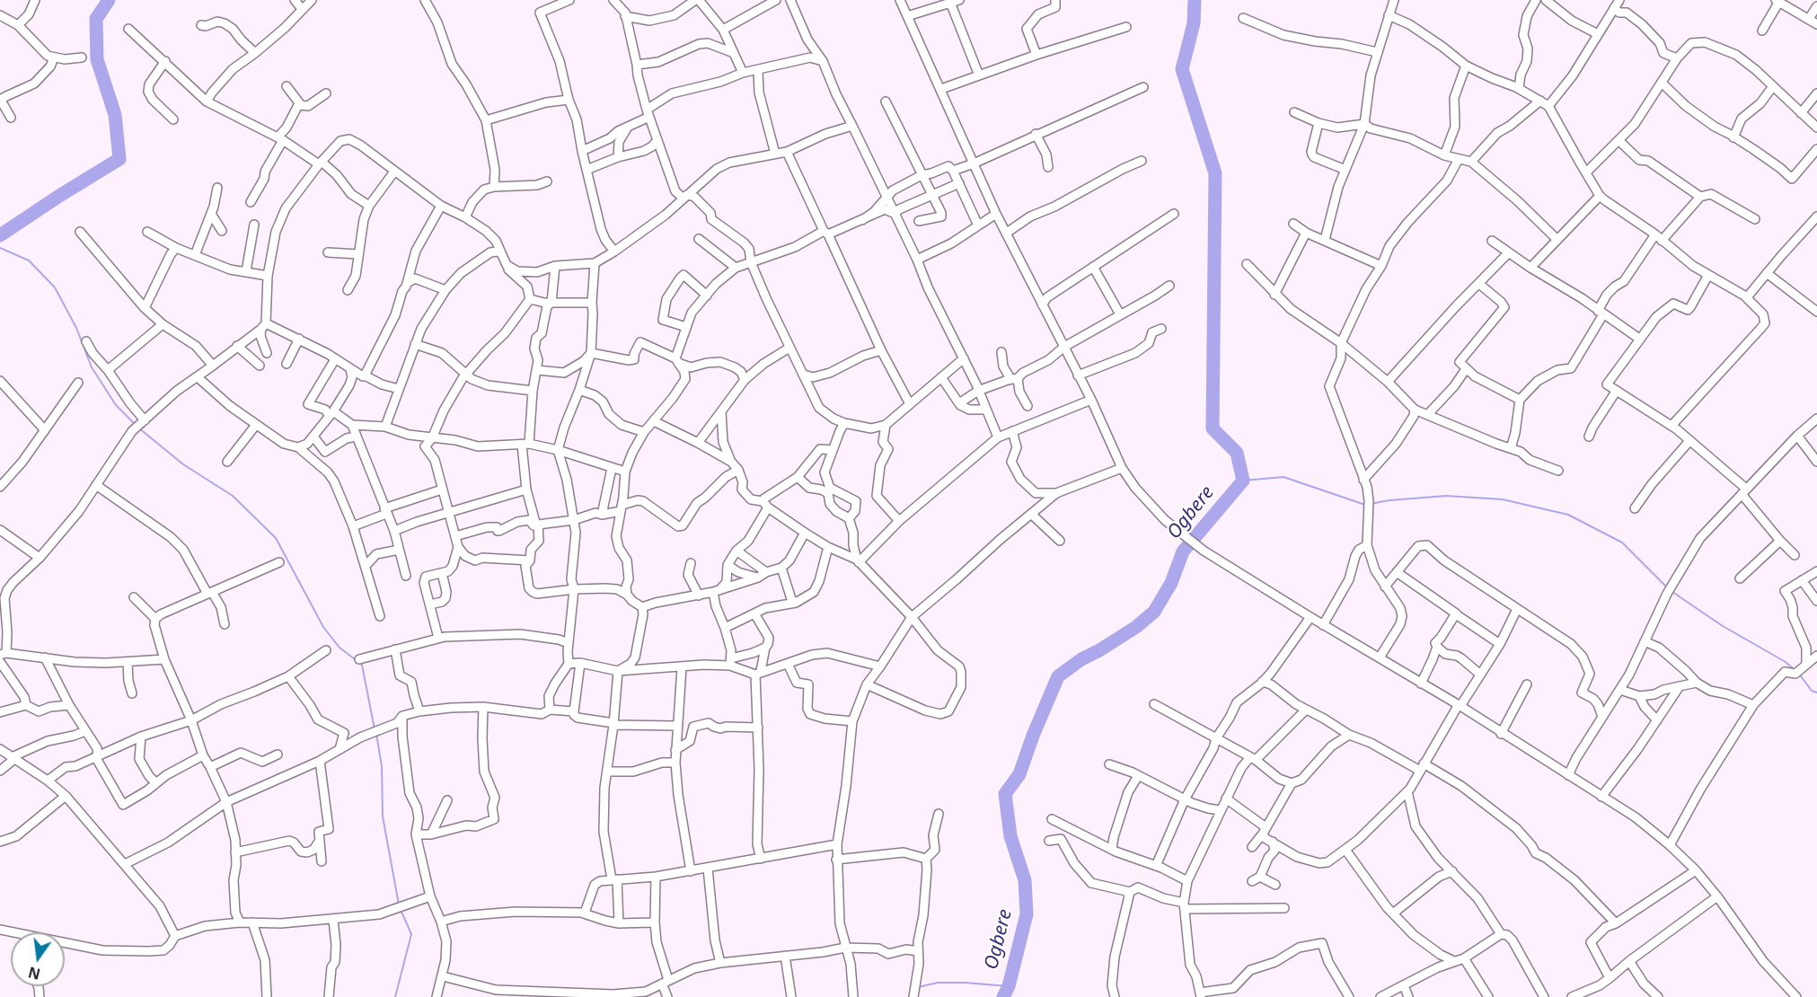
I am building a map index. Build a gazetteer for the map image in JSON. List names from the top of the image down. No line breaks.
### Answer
{"water":["Ogbere"],"north":"bottom"}
